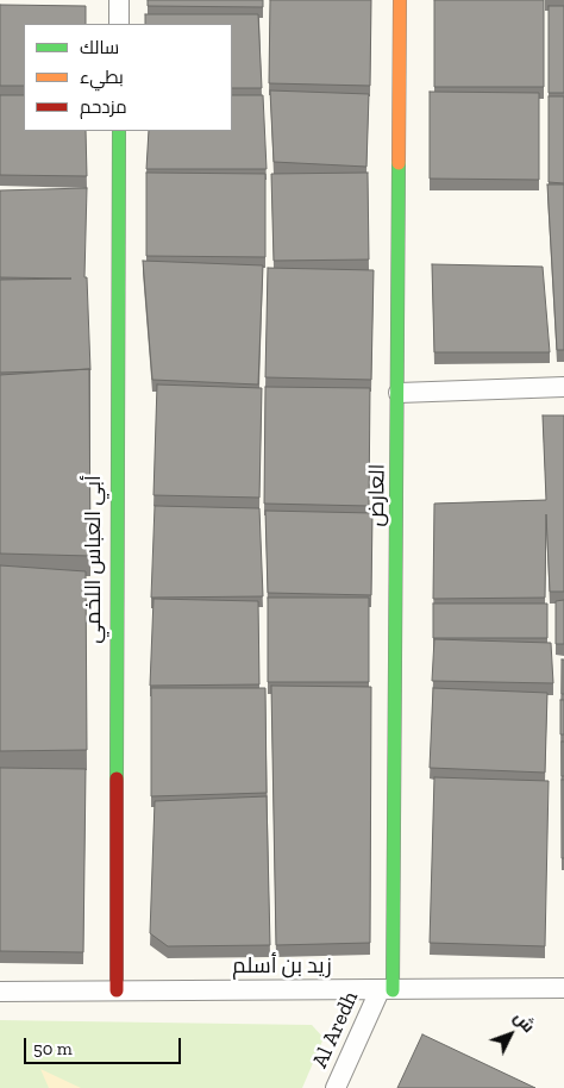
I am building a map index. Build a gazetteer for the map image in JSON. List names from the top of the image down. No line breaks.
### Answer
{"streets":{"street":["العارض","أبي العباس اللخمي","زيد بن أسلم","Al Aredh"]},"crossings":[["العارض","زيد بن أسلم"],["العارض","Al Aredh"],["أبي العباس اللخمي","زيد بن أسلم"],["زيد بن أسلم","Al Aredh"]],"legend":["سالك","بطيء","مزدحم"],"scale_bar":"50 m","north":"top right"}
